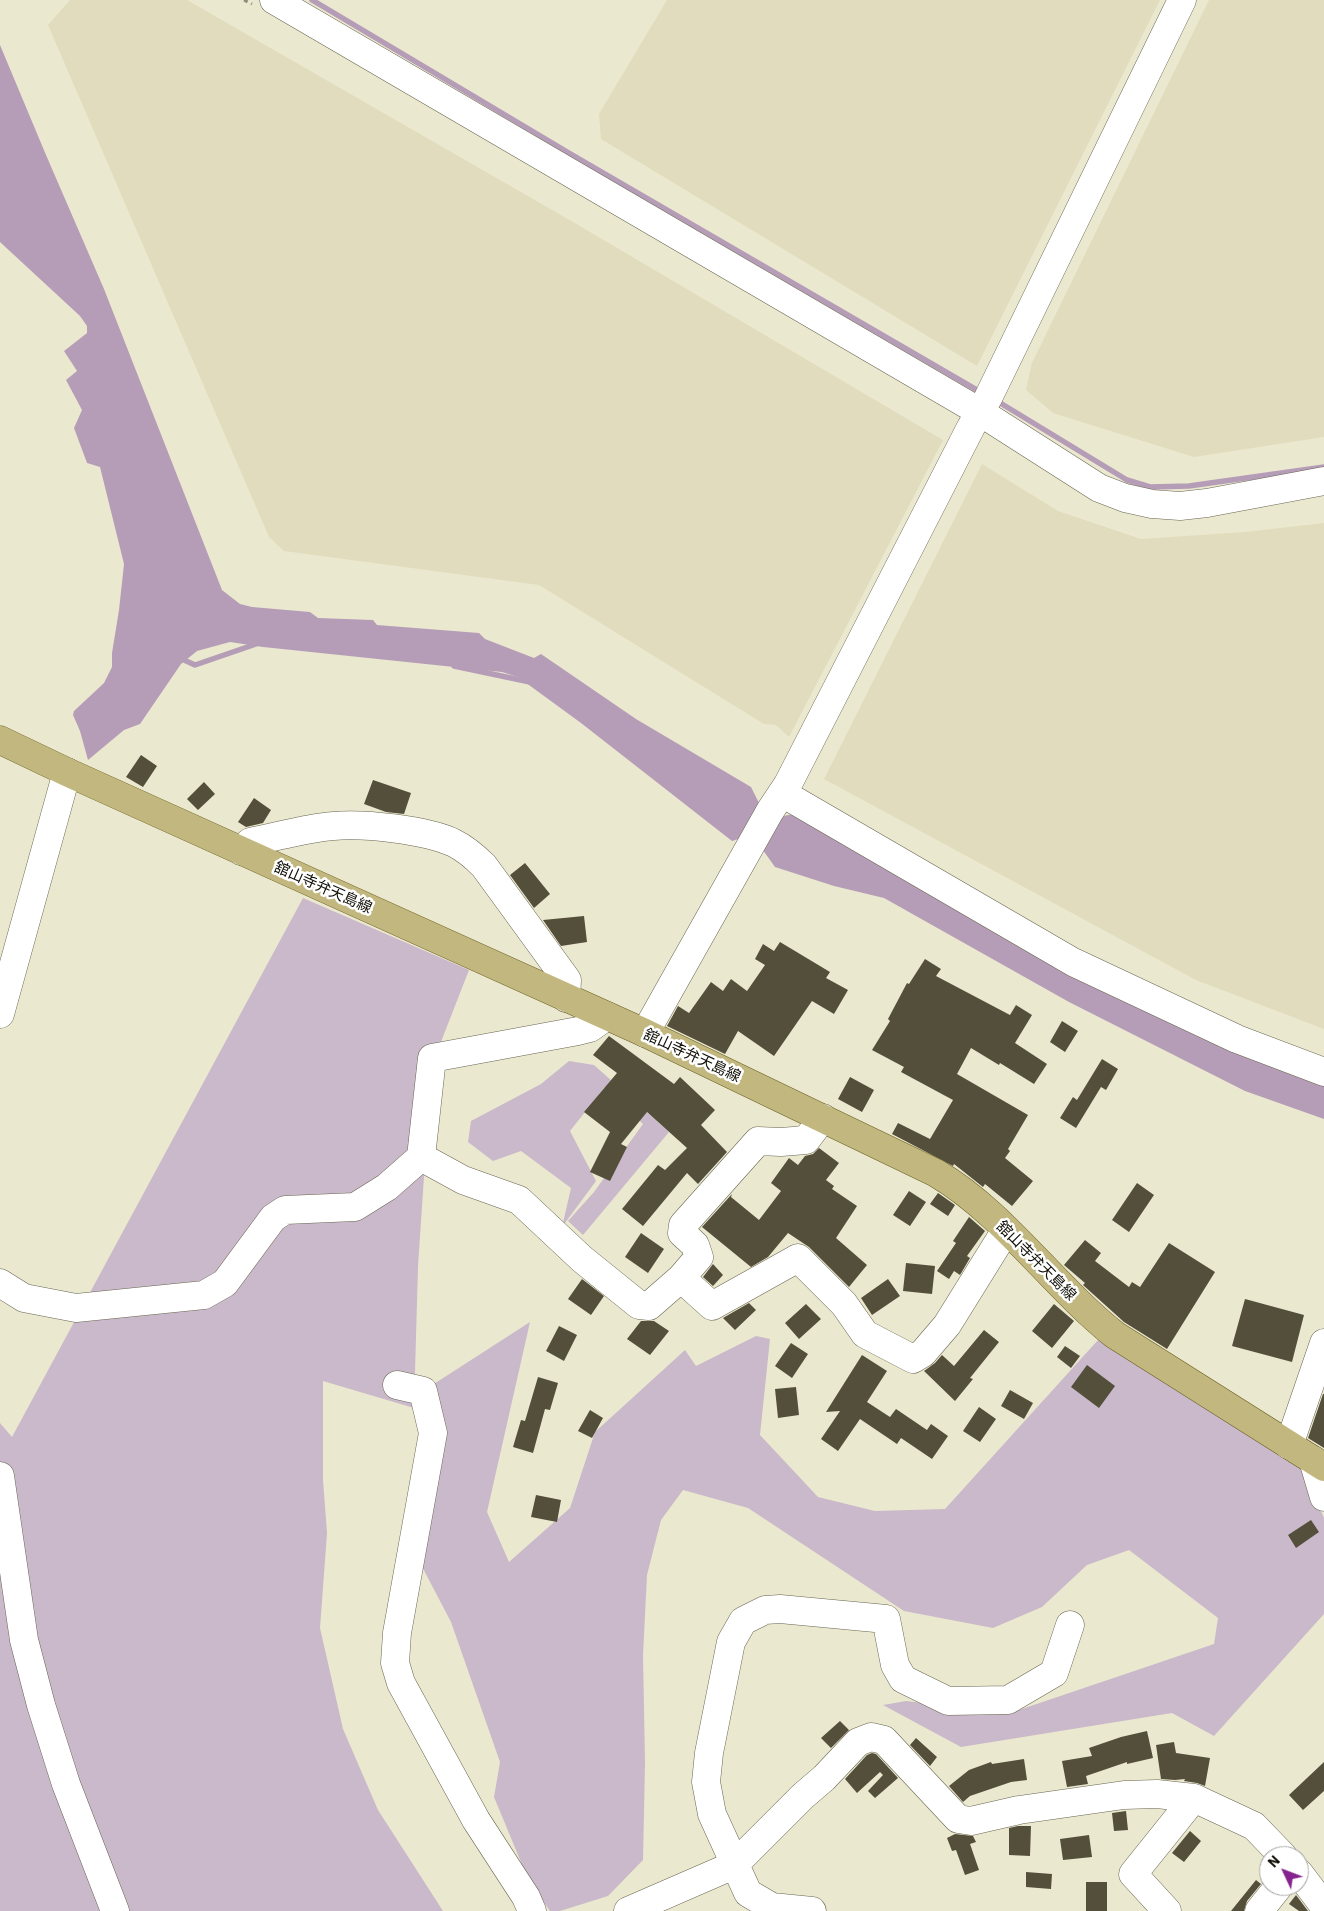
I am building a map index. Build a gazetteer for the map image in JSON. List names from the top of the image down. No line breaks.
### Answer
{"streets":{"main road":["舘山寺弁天島線"]},"north":"top left"}
